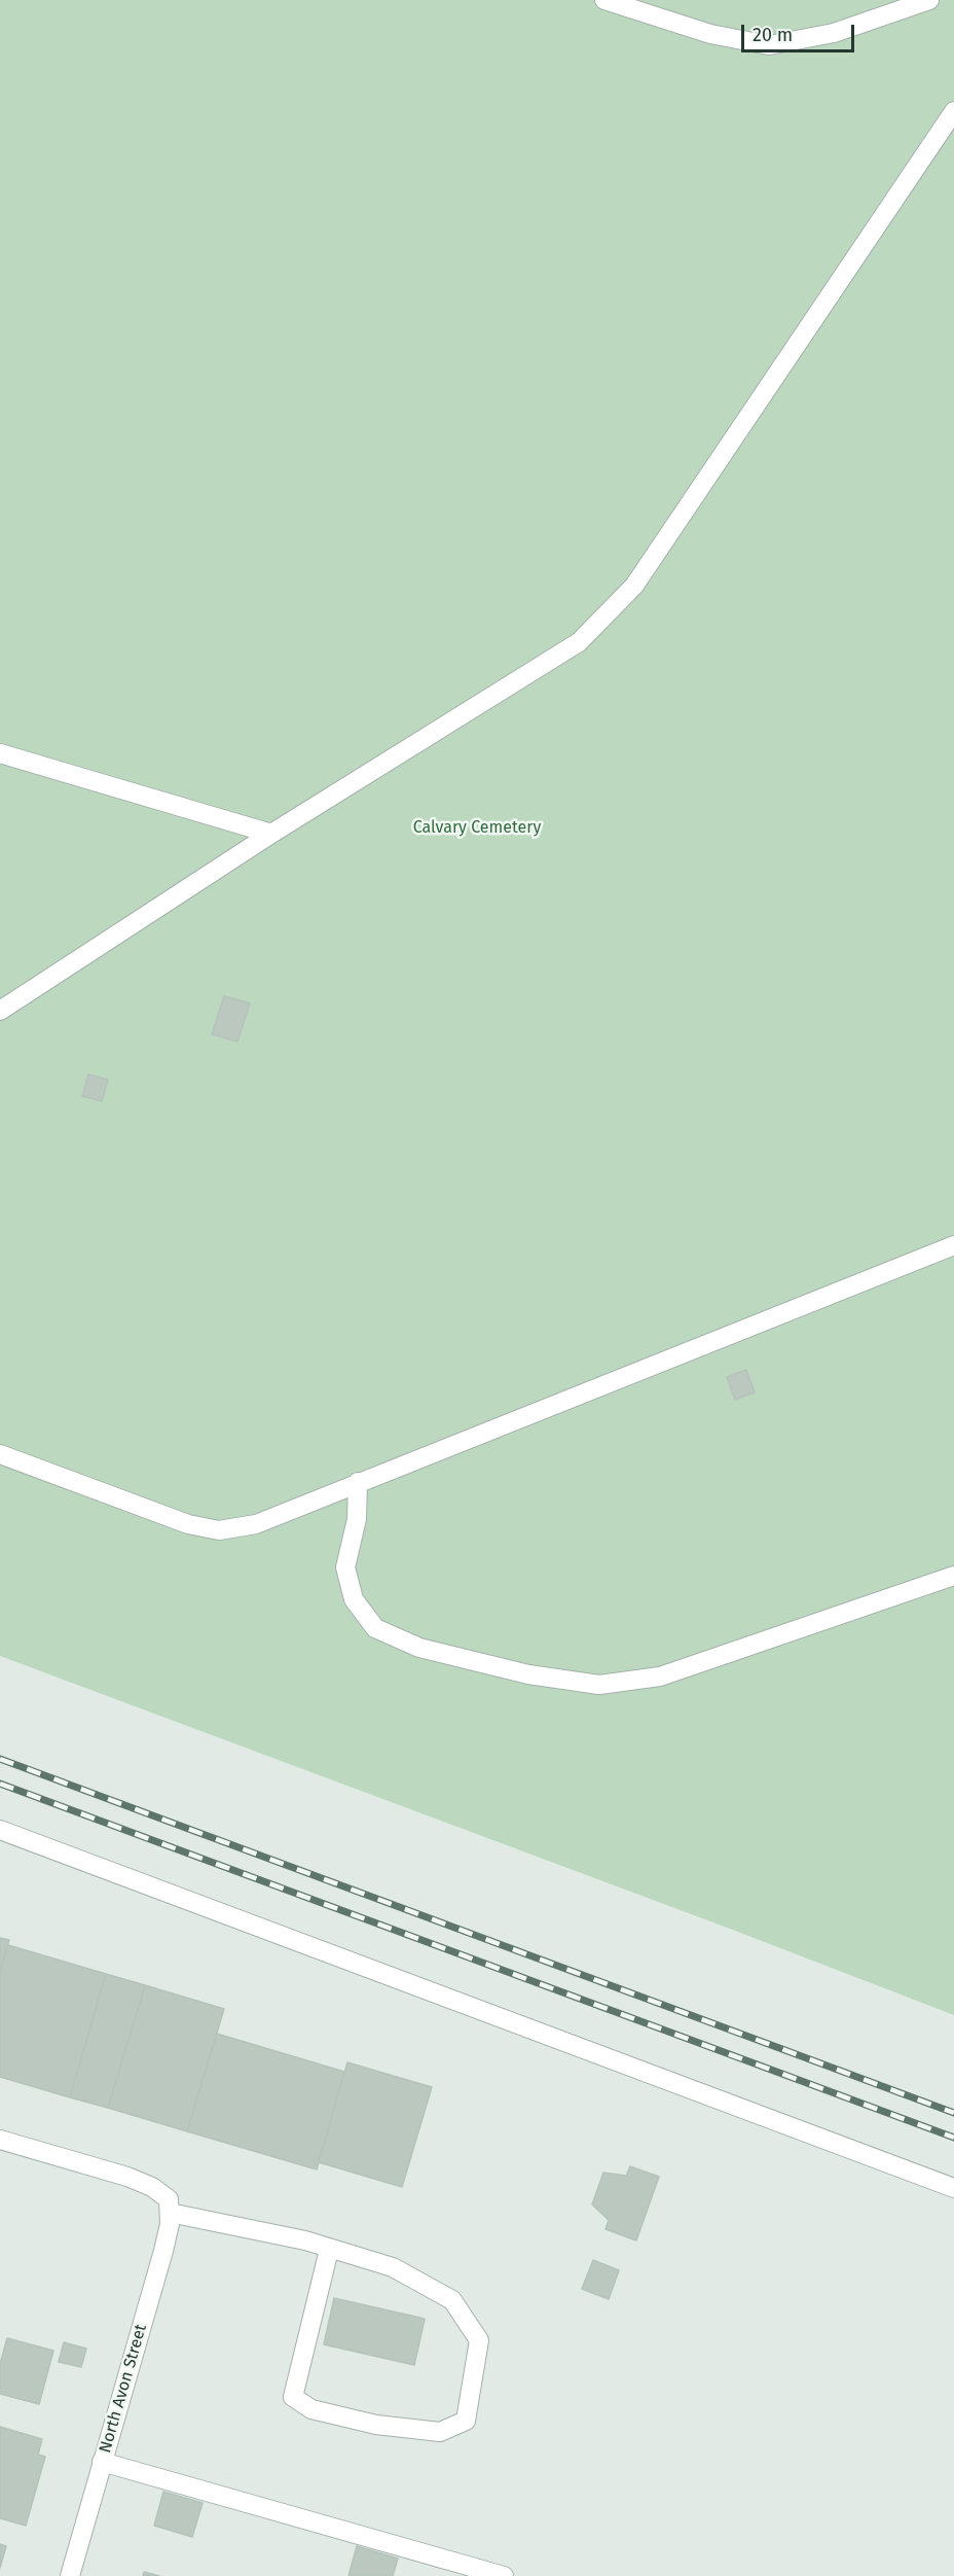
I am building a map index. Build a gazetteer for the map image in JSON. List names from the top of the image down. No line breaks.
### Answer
{"streets":{"street":["North Avon Street"]},"parks":["Calvary Cemetery"],"scale_bar":"20 m"}
